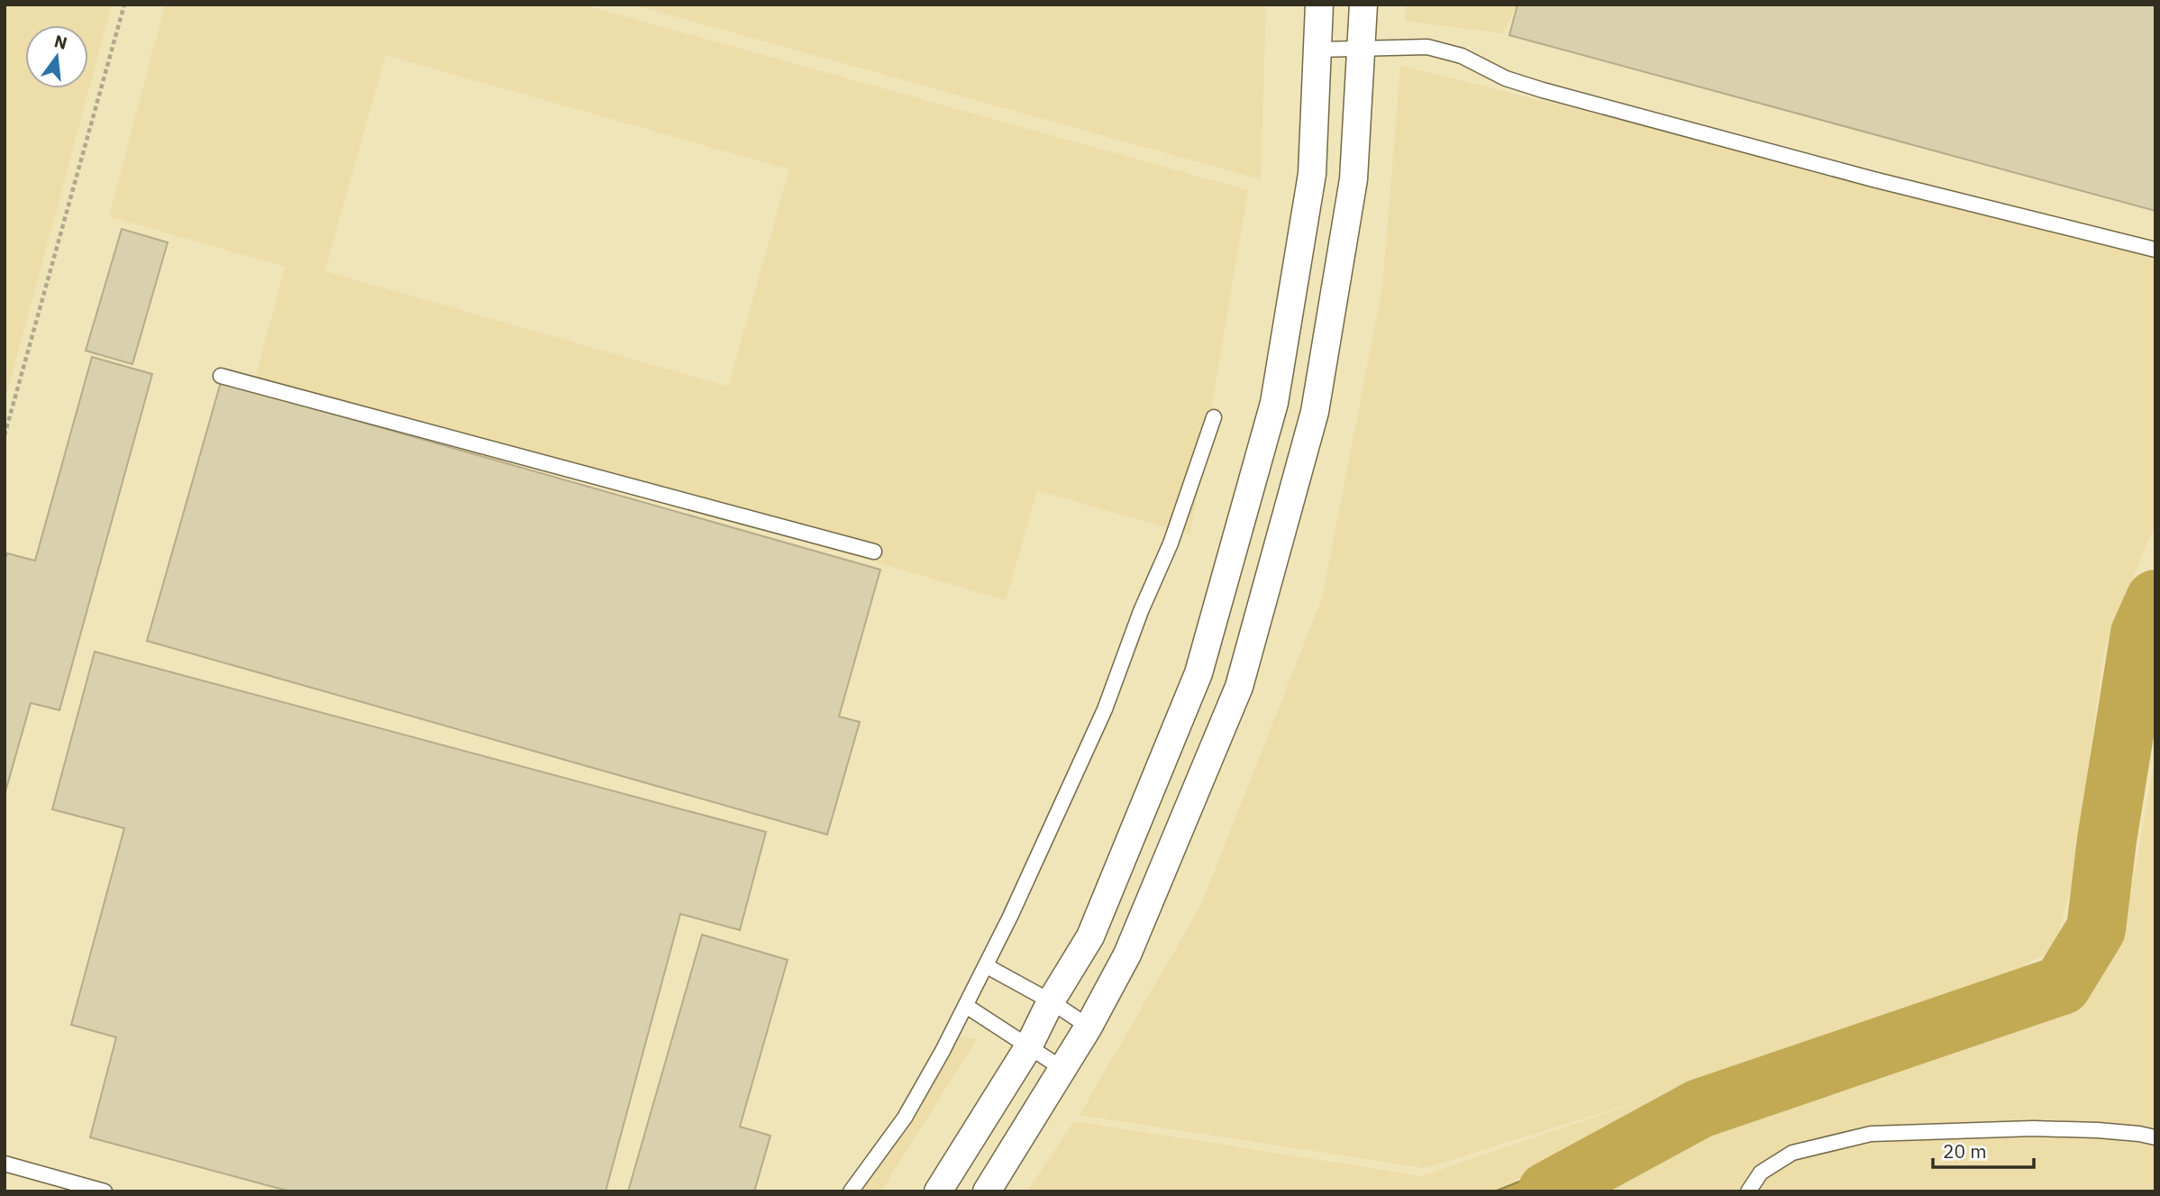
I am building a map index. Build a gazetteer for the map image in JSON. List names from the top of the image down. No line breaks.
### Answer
{"scale_bar":"20 m","north":"top"}
